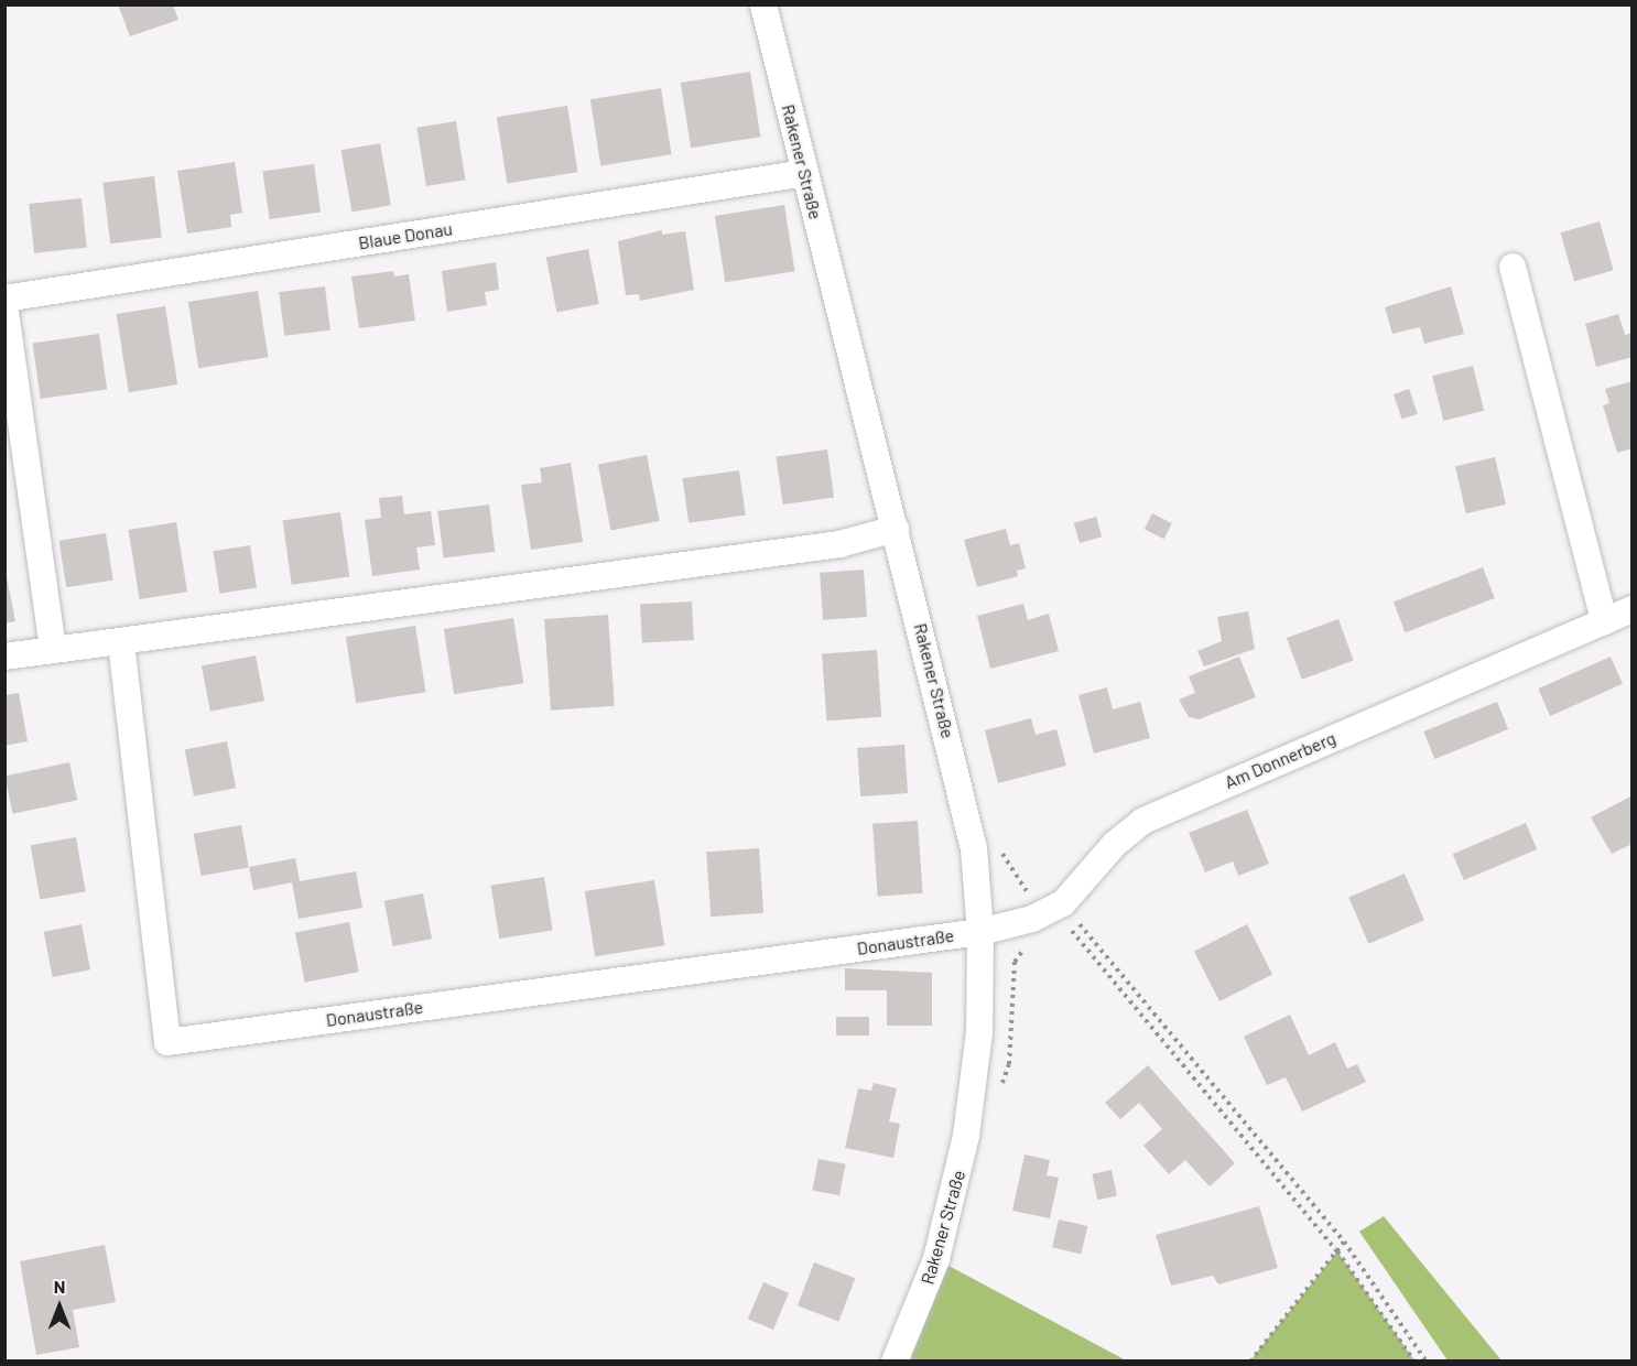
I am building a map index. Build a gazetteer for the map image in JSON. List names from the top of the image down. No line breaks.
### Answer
{"streets":{"street":["Rakener Straße","Blaue Donau","Am Donnerberg","Donaustraße"]},"crossings":[["Rakener Straße","Blaue Donau"],["Rakener Straße","Am Donnerberg"],["Rakener Straße","Donaustraße"],["Am Donnerberg","Donaustraße"]],"north":"top"}
